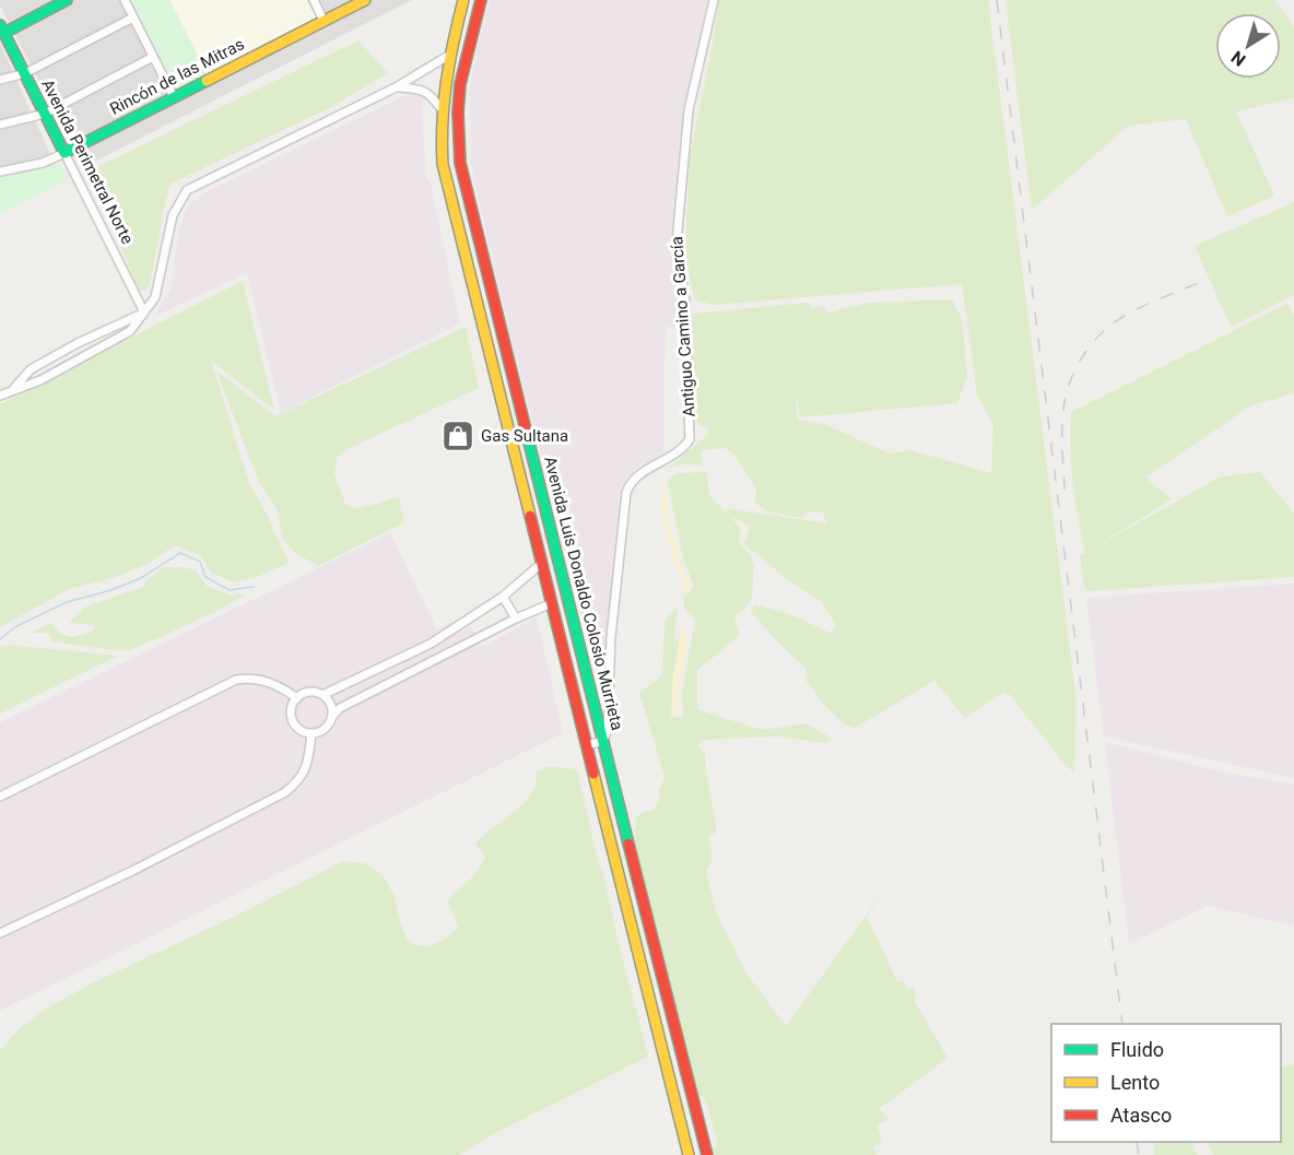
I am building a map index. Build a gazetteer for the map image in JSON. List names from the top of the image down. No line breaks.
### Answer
{"streets":{"main road":["Rincón de las Mitras","Avenida Perimetral Norte","Avenida Luis Donaldo Colosio Murrieta"],"street":["Antiguo Camino a García"]},"crossings":[["Rincón de las Mitras","Avenida Perimetral Norte"],["Antiguo Camino a García","Avenida Luis Donaldo Colosio Murrieta"]],"places":{"shop":["Gas Sultana"]},"legend":["Fluido","Lento","Atasco"],"north":"bottom left"}
